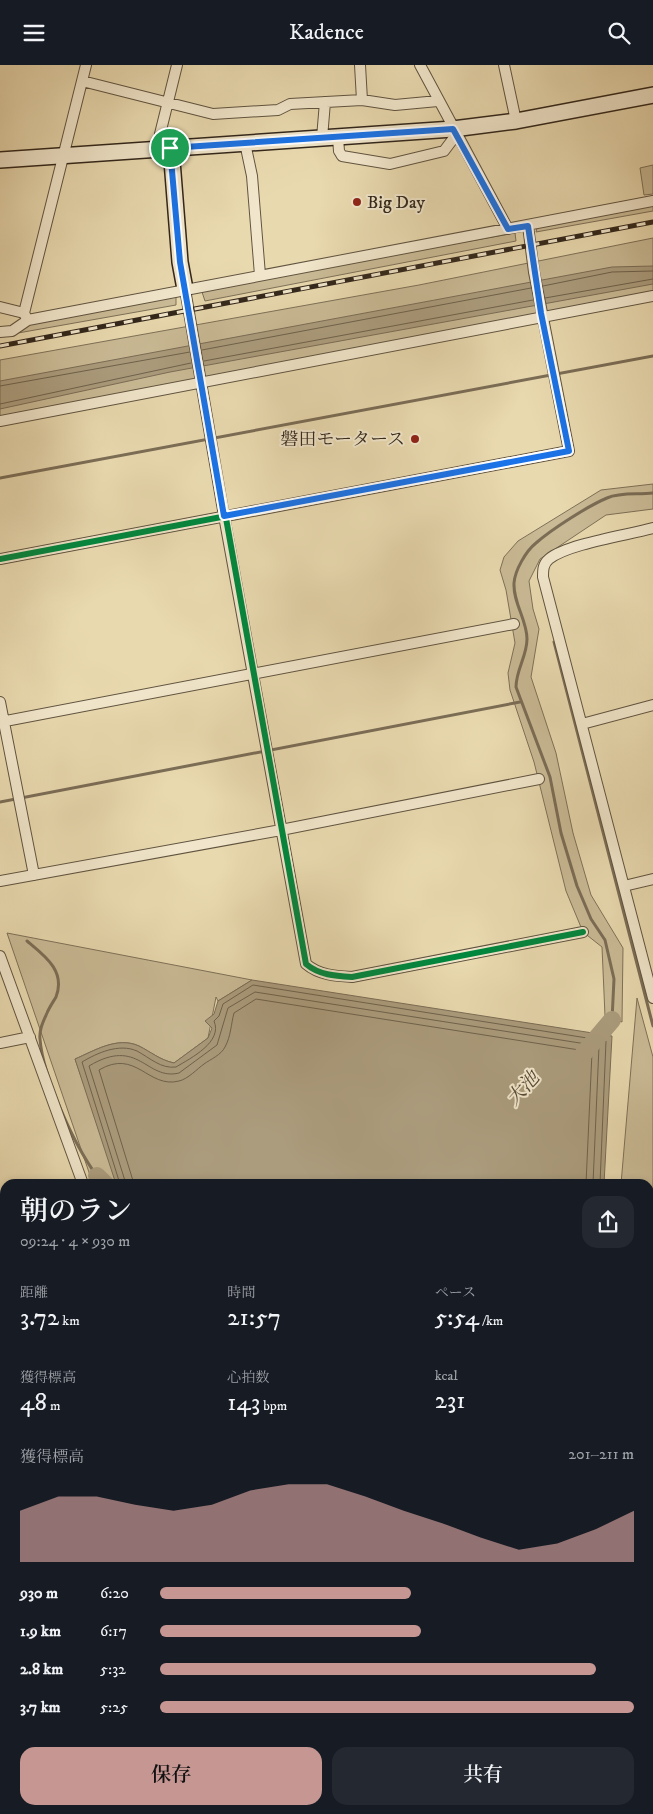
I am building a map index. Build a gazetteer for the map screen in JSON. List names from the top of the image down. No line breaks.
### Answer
{"water":["大池"],"places":["Big Day","磐田モータース"],"page":{"header":"Kadence","heading":["朝のラン","09:24 · 4 × 930 m"],"stats":[["距離","3.72 km"],["時間","21:57"],["ペース","5:54 /km"],["獲得標高","48 m"],["心拍数","143 bpm"],["kcal","231"]],"chart":["獲得標高","201–211 m"],"list":[{"name":"930 m","note":"6:20"},{"name":"1.9 km","note":"6:17"},{"name":"2.8 km","note":"5:32"},{"name":"3.7 km","note":"5:25"}],"buttons":["保存","共有"]}}
